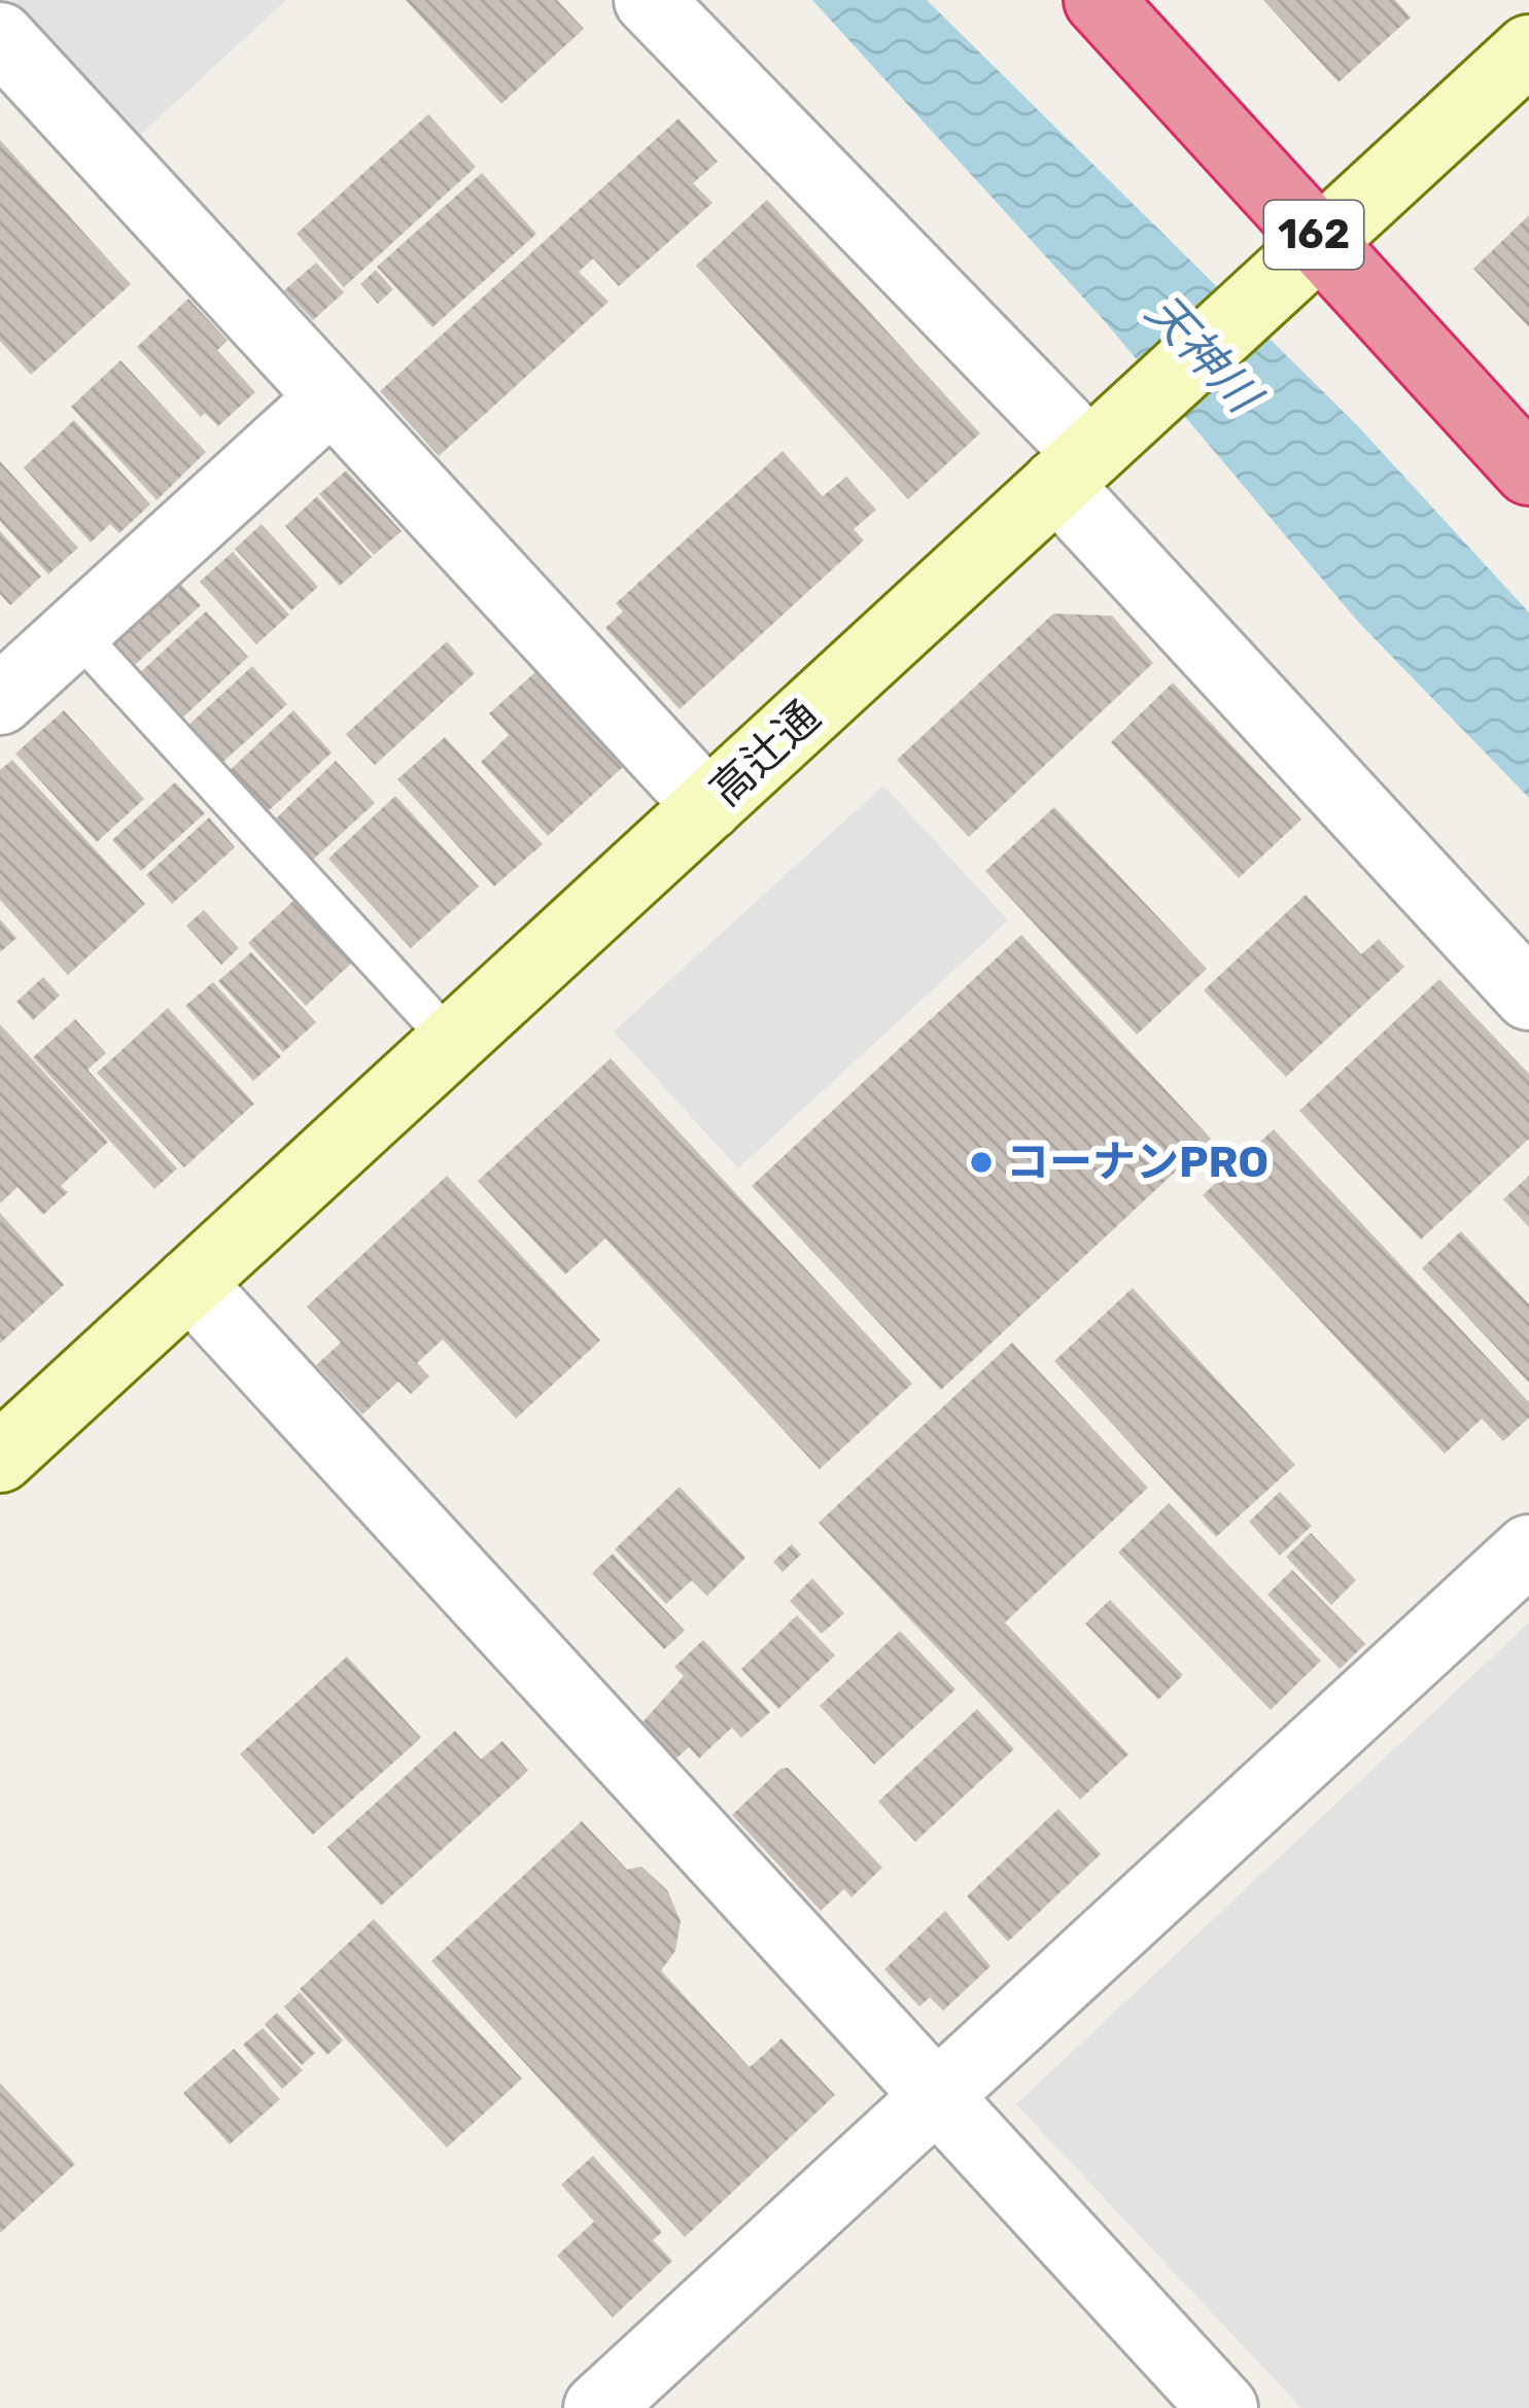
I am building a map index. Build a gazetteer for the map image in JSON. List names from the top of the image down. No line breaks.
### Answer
{"streets":{"highway":["162"],"street":["高辻通"]},"crossings":[["162","高辻通"]],"water":["天神川"],"places":["コーナンPRO"]}
